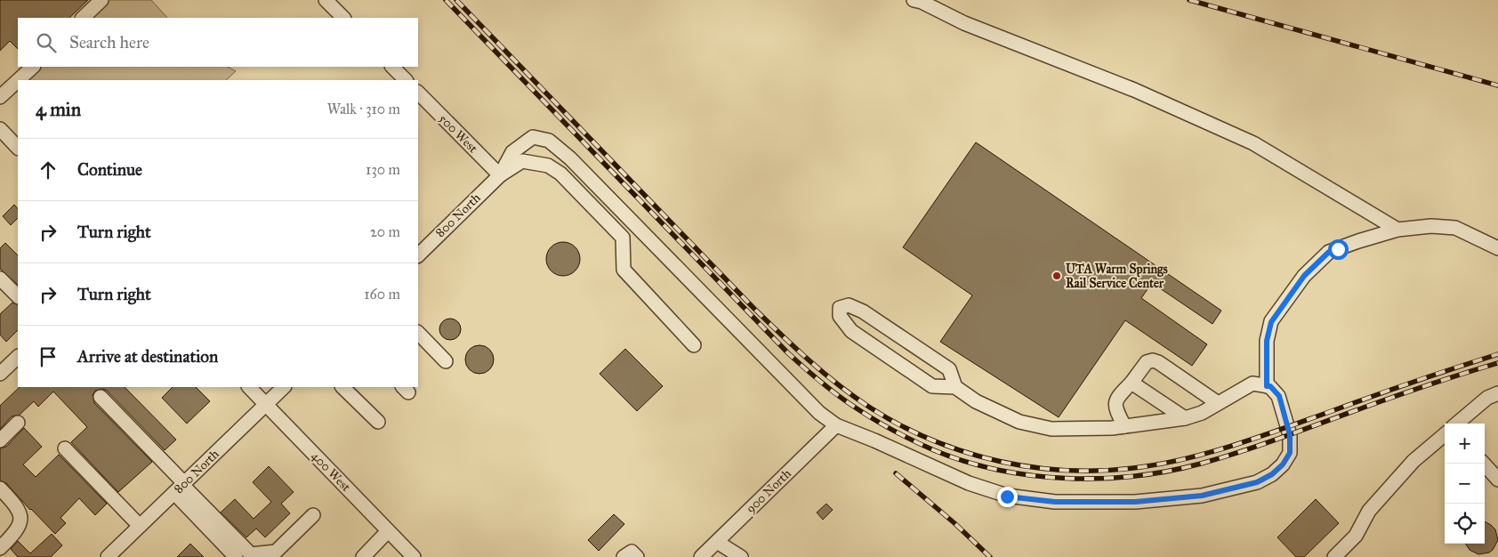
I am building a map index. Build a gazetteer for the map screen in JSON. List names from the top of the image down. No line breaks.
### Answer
{"streets":{"street":["500 West","800 North","400 West","900 North"]},"crossings":[["500 West","800 North"],["800 North","400 West"]],"places":["UTA Warm Springs Rail Service Center"],"page":{"search":"Search here","heading":["4 min","Walk · 310 m"],"list":[["Continue","130 m"],["Turn right","20 m"],["Turn right","160 m"],"Arrive at destination"],"map_buttons":["+","−"]}}
